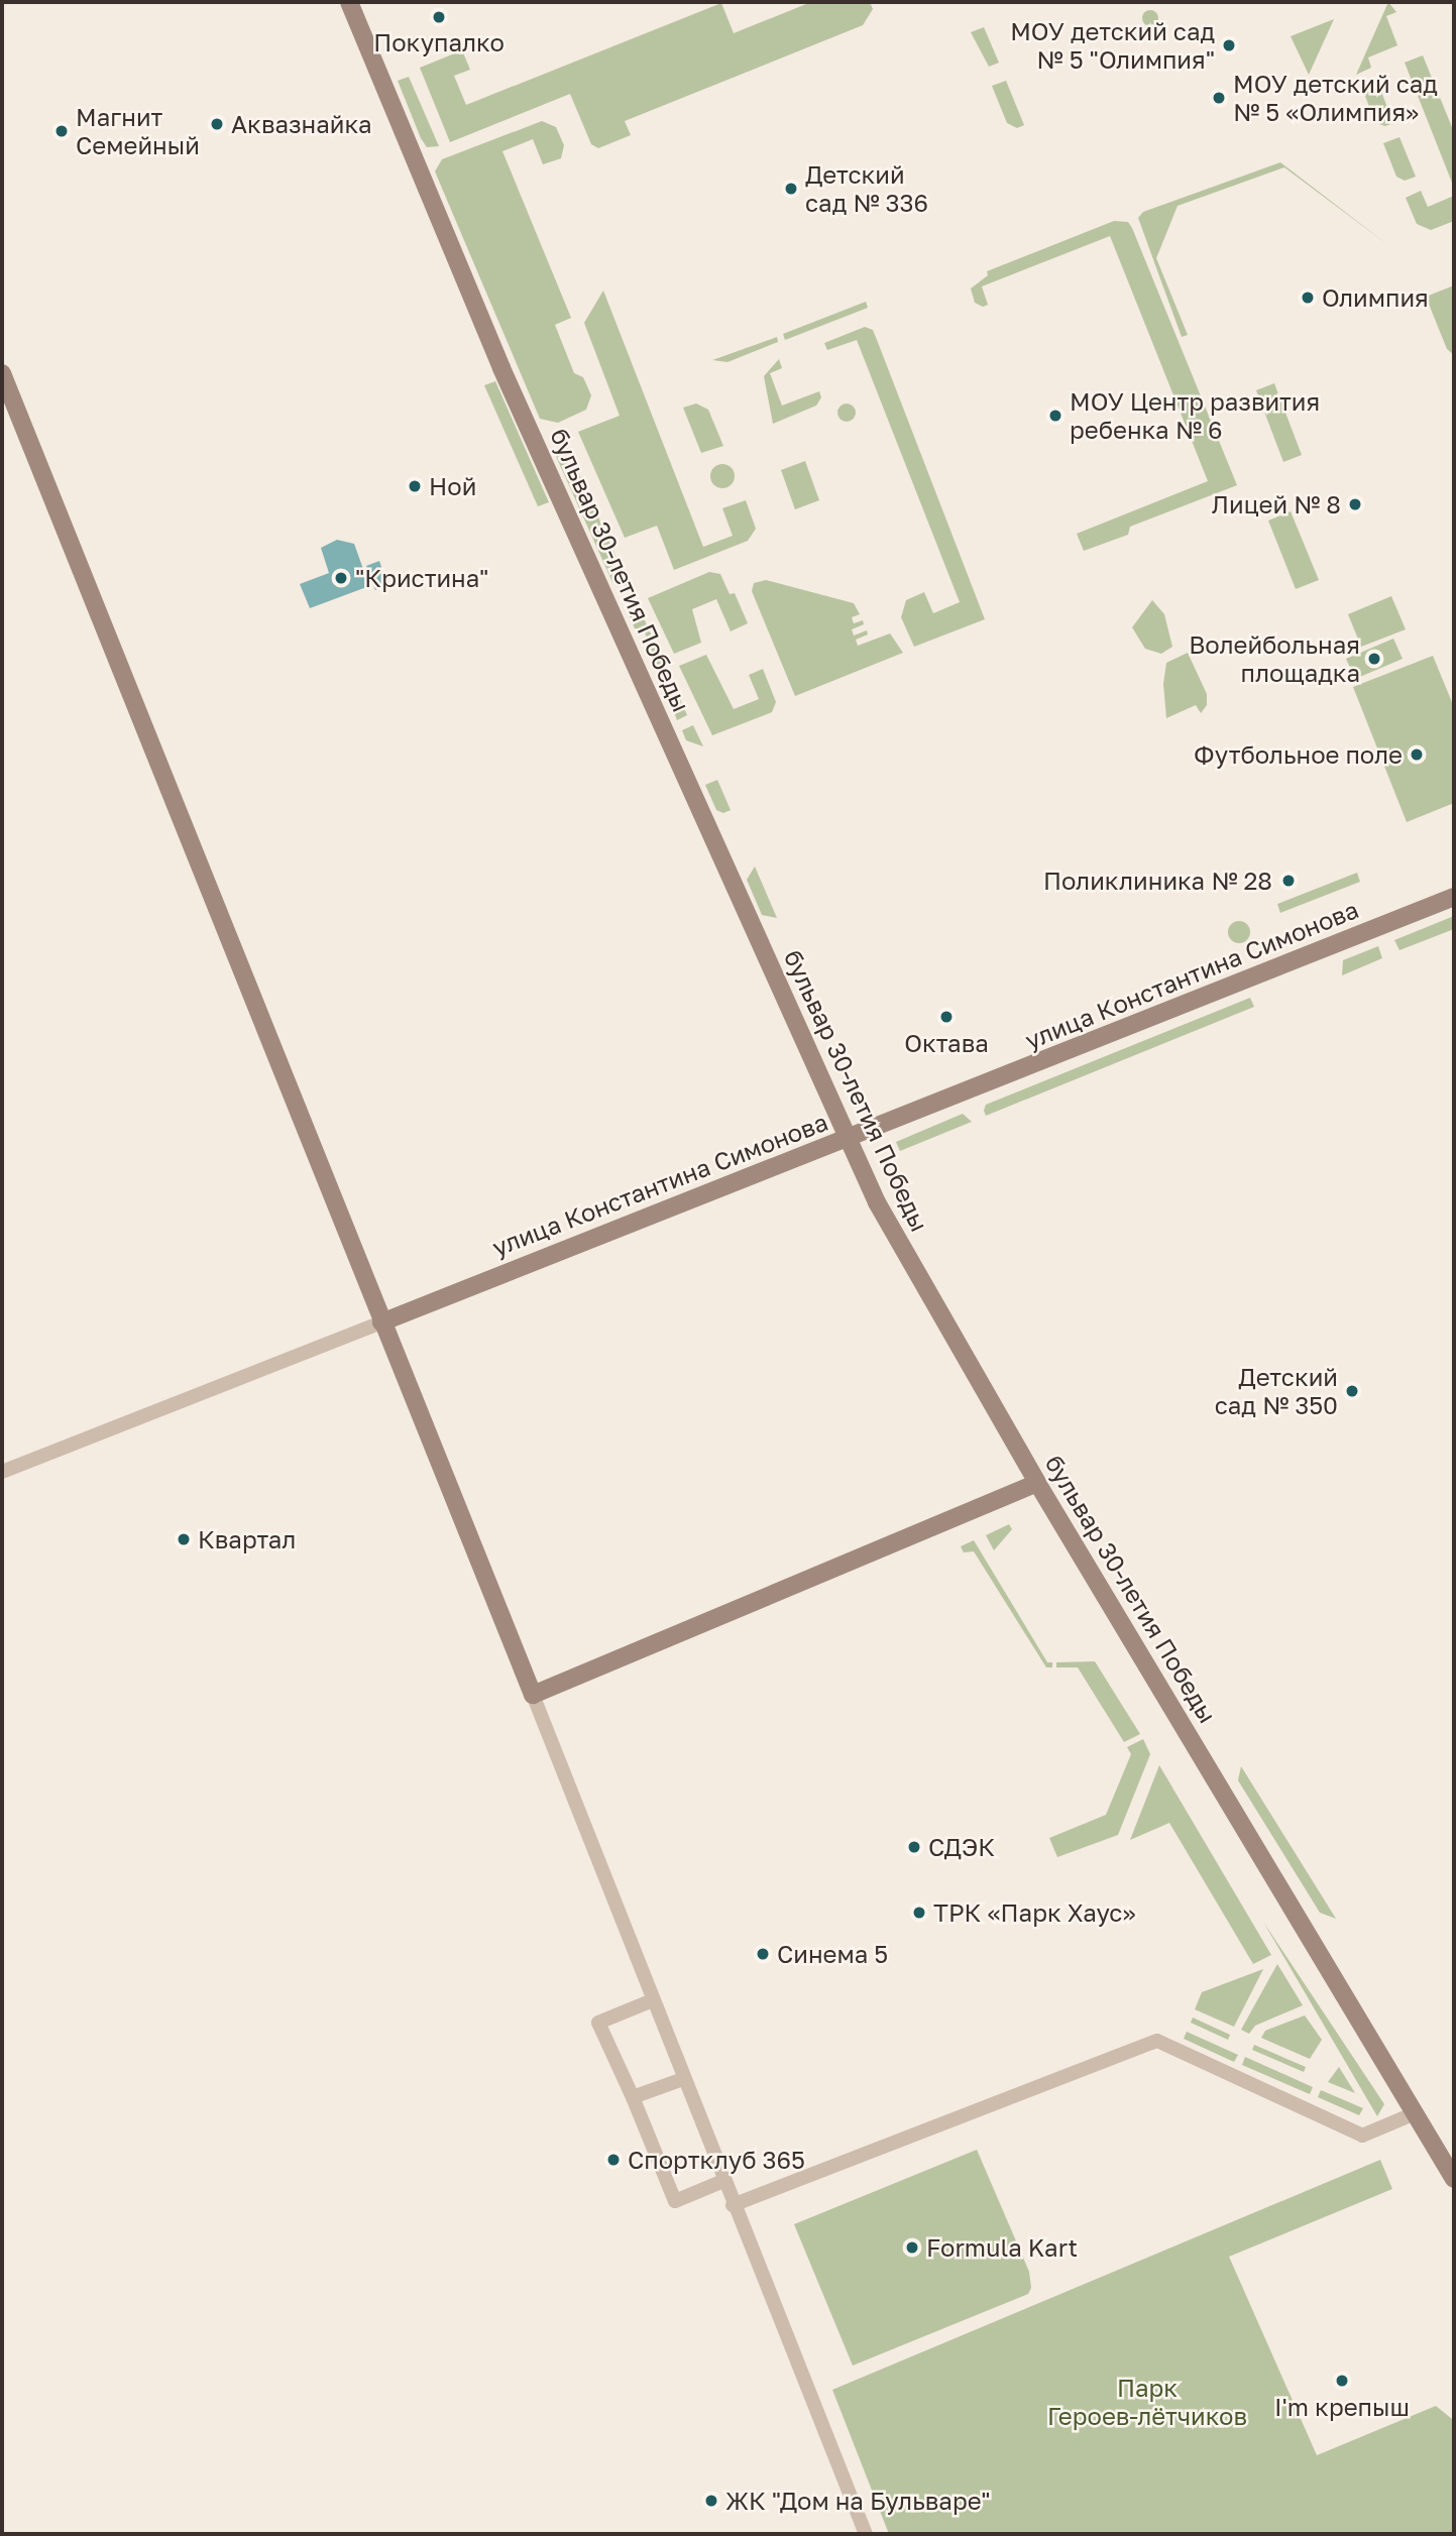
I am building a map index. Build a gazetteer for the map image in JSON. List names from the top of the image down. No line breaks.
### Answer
{"streets":{"main road":["бульвар 30-летия Победы","улица Константина Симонова"]},"crossings":[["бульвар 30-летия Победы","улица Константина Симонова"]],"parks":["Парк Героев-лётчиков"],"places":["Покупалко","МОУ детский сад № 5 \"Олимпия\"","МОУ детский сад № 5 «Олимпия»","Аквазнайка","Магнит Семейный","Детский сад № 336","Олимпия","МОУ Центр развития ребенка № 6","Ной","Лицей № 8","\"Кристина\"","Волейбольная площадка","Футбольное поле","Поликлиника № 28","Октава","Детский сад № 350","Квартал","СДЭК","ТРК «Парк Хаус»","Синема 5","Спортклуб 365","Formula Kart","I'm крепыш","ЖК \"Дом на Бульваре\""]}
